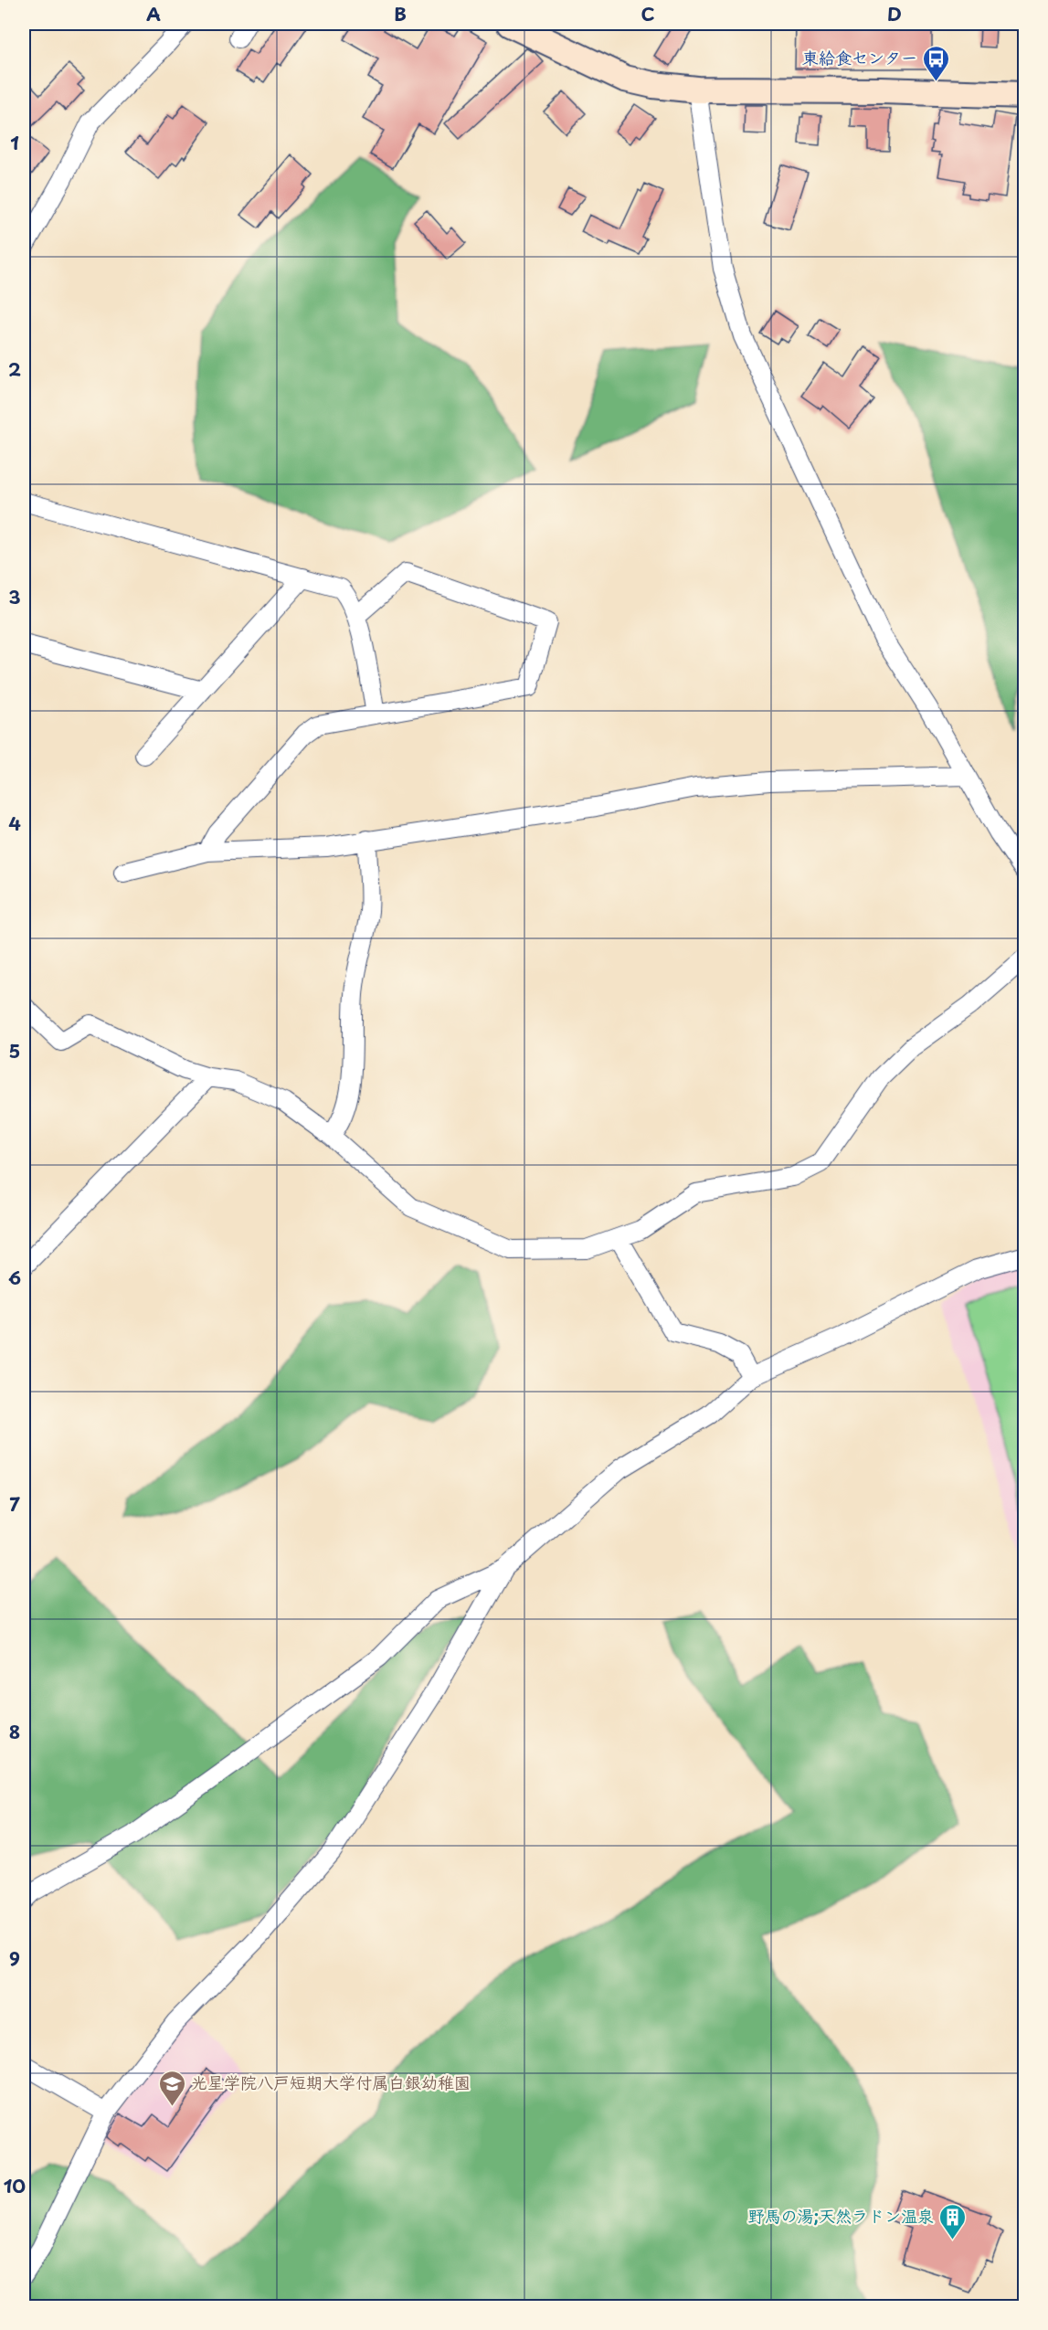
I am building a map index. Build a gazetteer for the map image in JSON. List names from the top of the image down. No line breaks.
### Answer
{"places":{"bus stop":["東給食センター"],"school or university":["光星学院八戸短期大学付属白銀幼稚園"],"building":["野馬の湯;天然ラドン温泉"]},"grid":{"columns":["A","B","C","D"],"rows":["1","2","3","4","5","6","7","8","9","10"]}}
